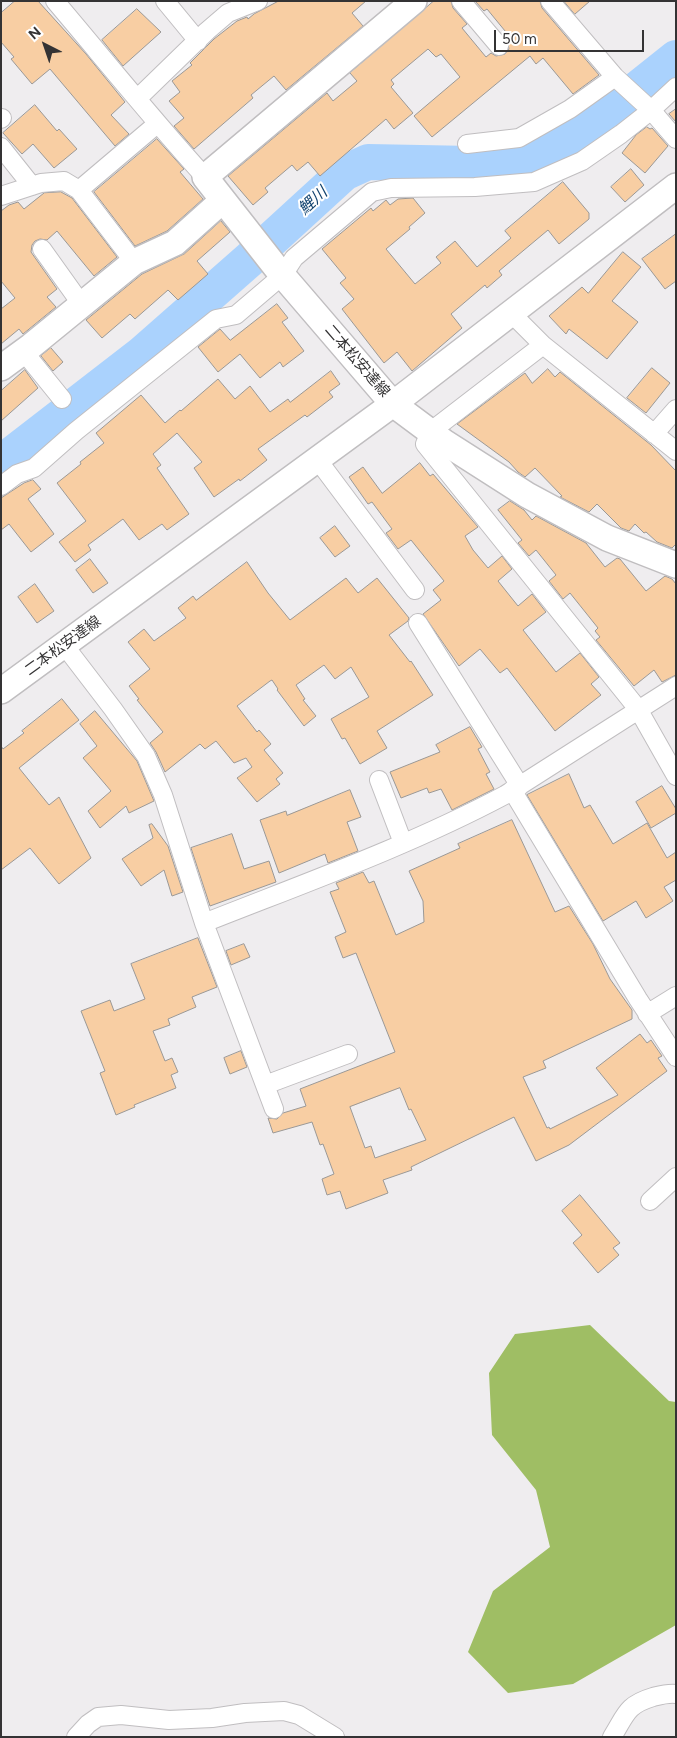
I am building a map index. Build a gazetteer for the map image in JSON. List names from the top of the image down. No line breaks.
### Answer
{"streets":{"main road":["二本松安達線"]},"water":["鯉川"],"scale_bar":"50 m","north":"top left"}
